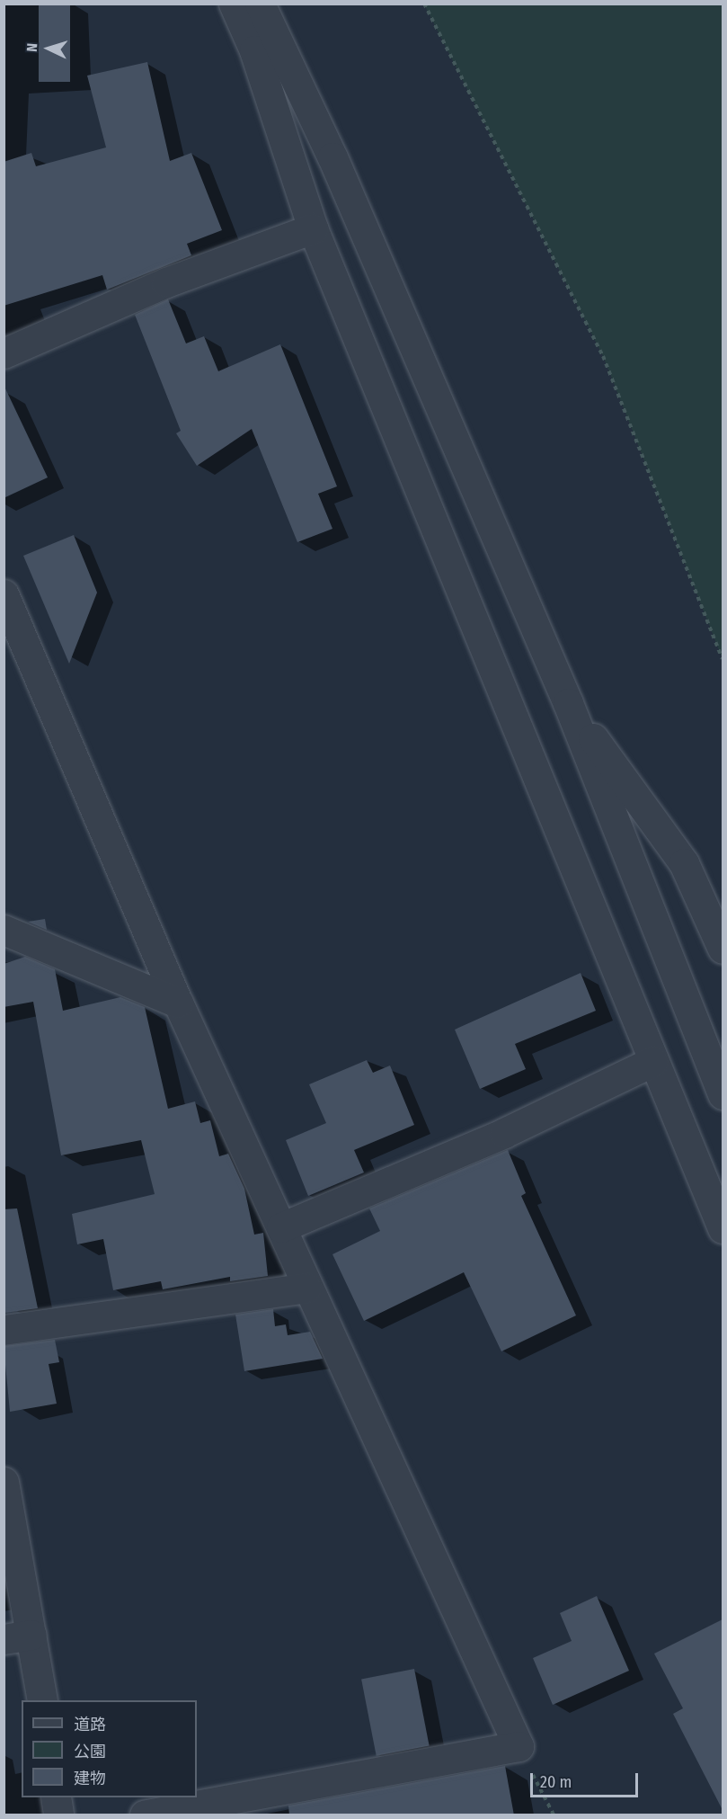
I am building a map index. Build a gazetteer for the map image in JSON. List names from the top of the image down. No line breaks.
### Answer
{"legend":["道路","公園","建物"],"scale_bar":"20 m","north":"left"}
